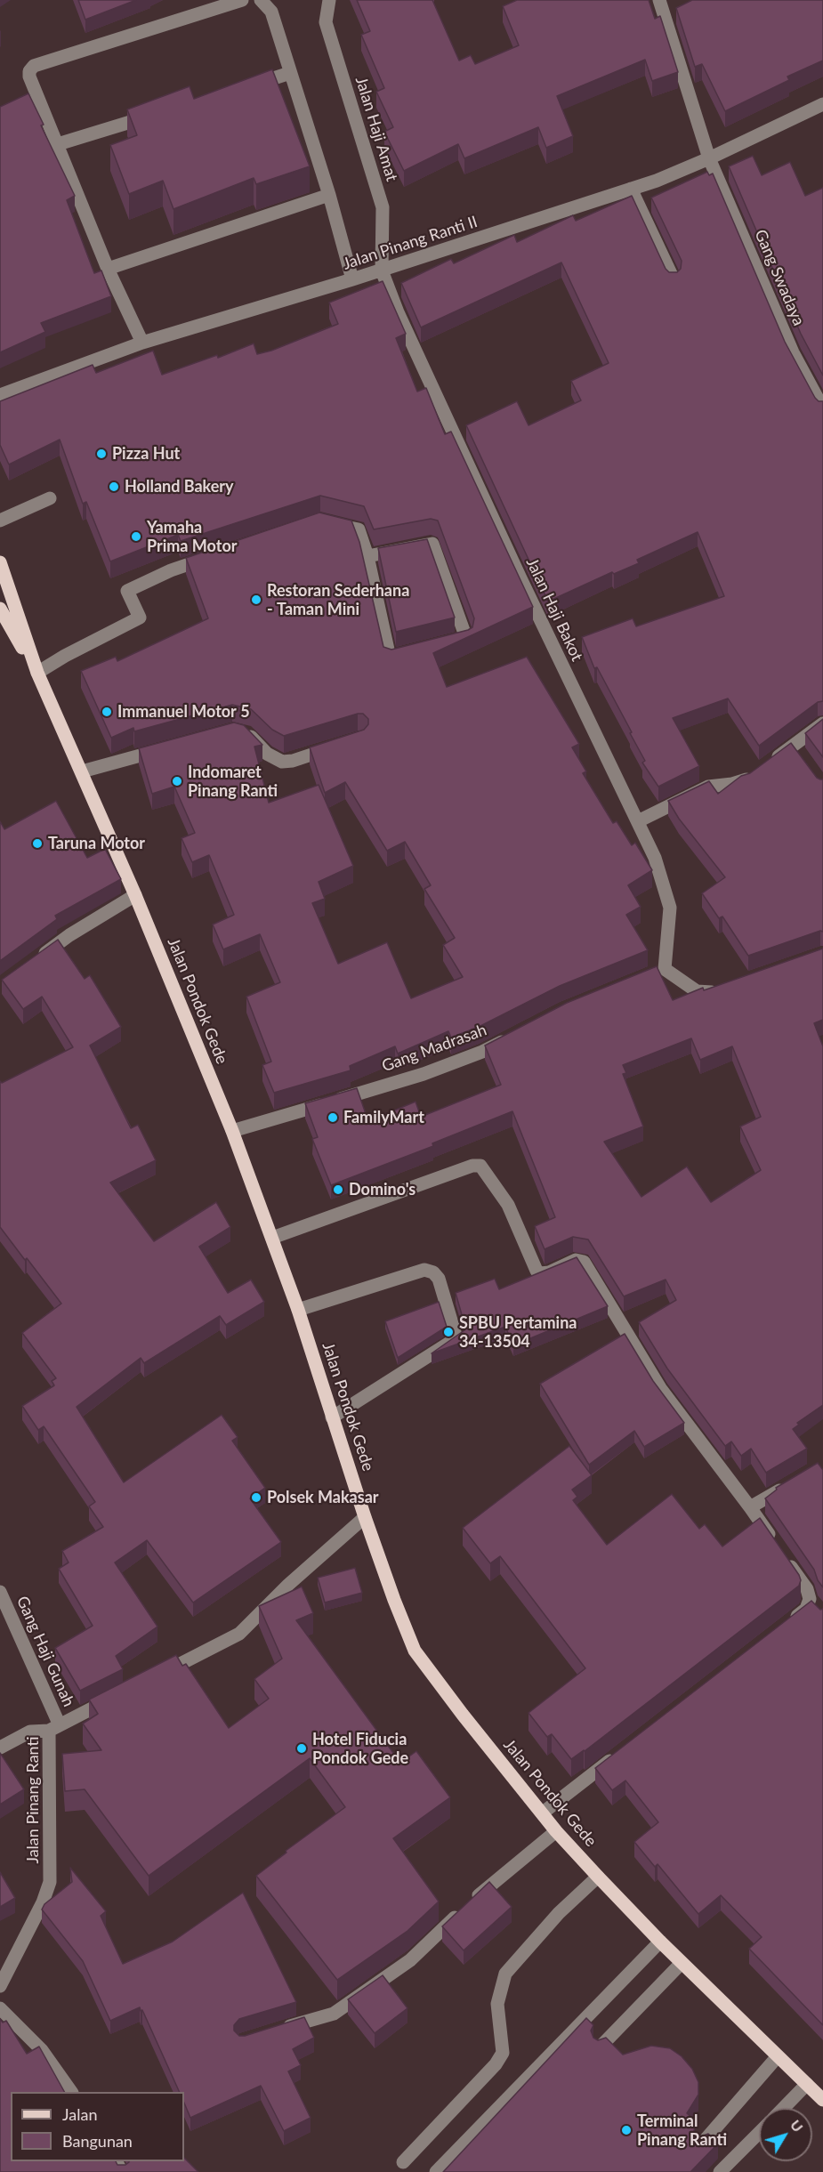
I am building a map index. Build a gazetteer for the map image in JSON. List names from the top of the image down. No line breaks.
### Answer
{"streets":{"main road":["Jalan Pondok Gede"],"street":["Jalan Haji Amat","Jalan Pinang Ranti II","Gang Swadaya","Jalan Haji Bakot","Gang Madrasah","Gang Haji Gunah","Jalan Pinang Ranti"]},"crossings":[["Jalan Haji Amat","Jalan Pinang Ranti II"],["Jalan Haji Amat","Jalan Haji Bakot"],["Jalan Pinang Ranti II","Gang Swadaya"],["Jalan Pinang Ranti II","Jalan Haji Bakot"],["Jalan Pondok Gede","Gang Madrasah"],["Gang Haji Gunah","Jalan Pinang Ranti"]],"places":["Pizza Hut","Holland Bakery","Yamaha Prima Motor","Restoran Sederhana - Taman Mini","Immanuel Motor 5","Indomaret Pinang Ranti","Taruna Motor","FamilyMart","Domino's","SPBU Pertamina 34-13504","Polsek Makasar","Hotel Fiducia Pondok Gede","Terminal Pinang Ranti"],"legend":["Jalan","Bangunan"],"north":"top right"}
